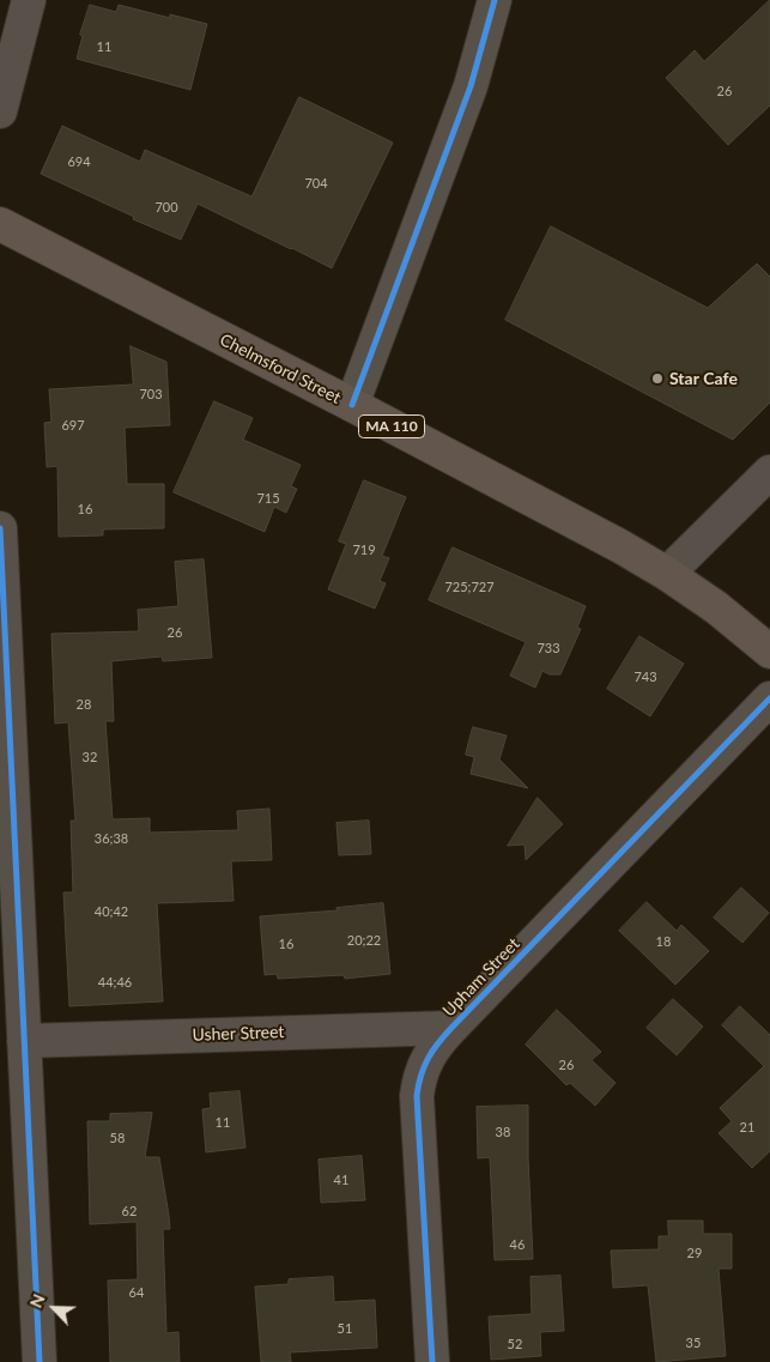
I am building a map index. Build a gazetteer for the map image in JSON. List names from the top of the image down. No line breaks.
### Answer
{"streets":{"main road":["Chelmsford Street","MA 110"],"street":["Upham Street","Usher Street"]},"crossings":[["Upham Street","Usher Street"]],"places":["Star Cafe"],"house_numbers":["11","26","694","704","700","703","697","715","16","719","725;727","26","733","743","28","32","36;38","40;42","20;22","18","16","44;46","26","11","21","38","58","41","62","46","29","64","51","35","52"],"north":"top left"}
